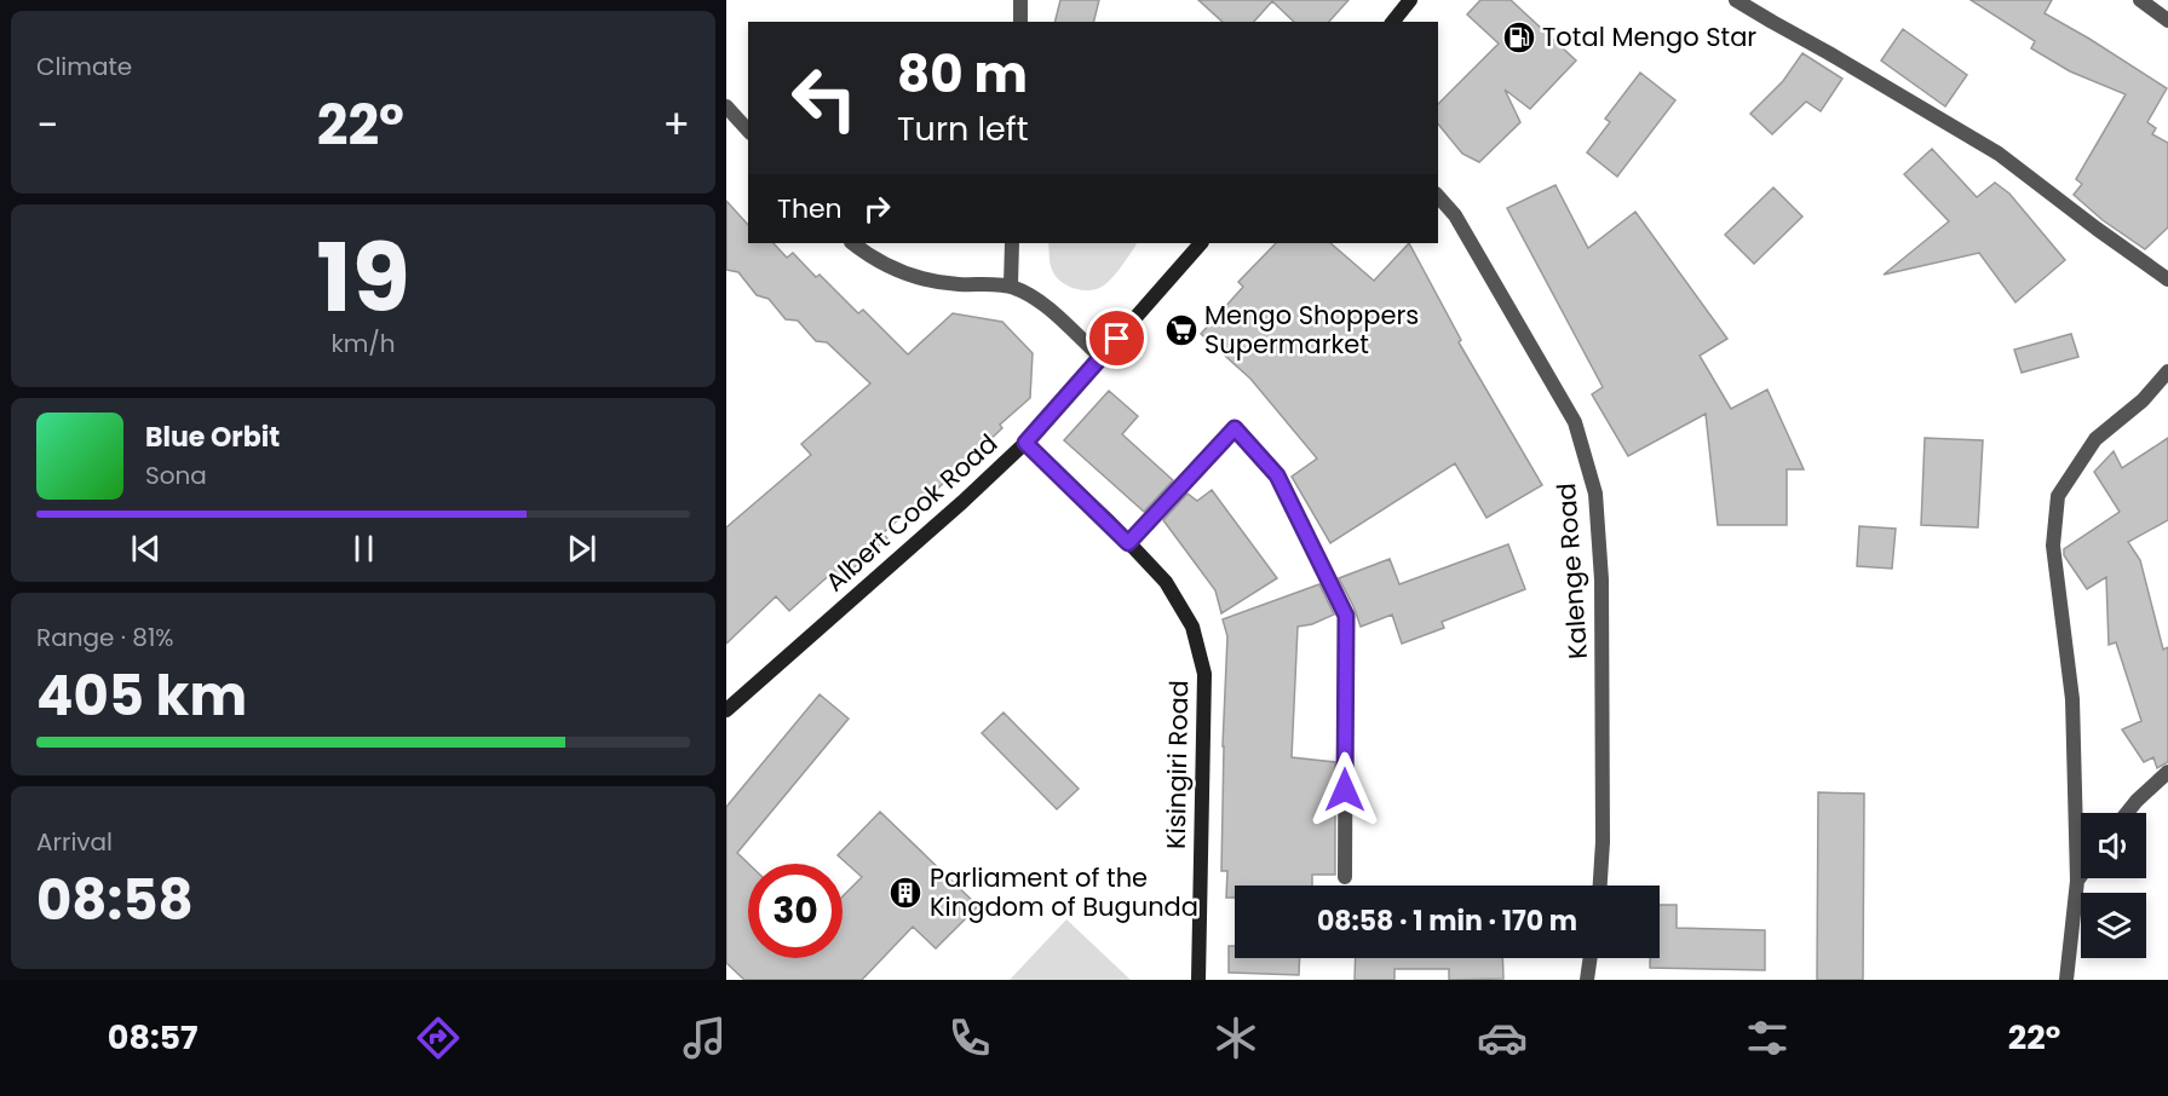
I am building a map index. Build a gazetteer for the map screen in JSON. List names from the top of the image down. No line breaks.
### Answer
{"streets":{"main road":["Albert Cook Road","Kisingiri Road"],"street":["Kalenge Road"]},"crossings":[["Albert Cook Road","Kisingiri Road"]],"places":{"fuel station":["Total Mengo Star"],"supermarket":["Mengo Shoppers Supermarket"],"building":["Parliament of the Kingdom of Bugunda"]},"page":{"tile":["Climate",["19","km/h"],["Range · 81%","405 km"],["Arrival","08:58"]],"turn":["80 m","Turn left"],"heat":["−","22°","+"],"then":"Then","song":["Blue Orbit","Sona"],"limit":"30","trip":"08:58 · 1 min · 170 m","tabs":["08:57","22°"]}}
